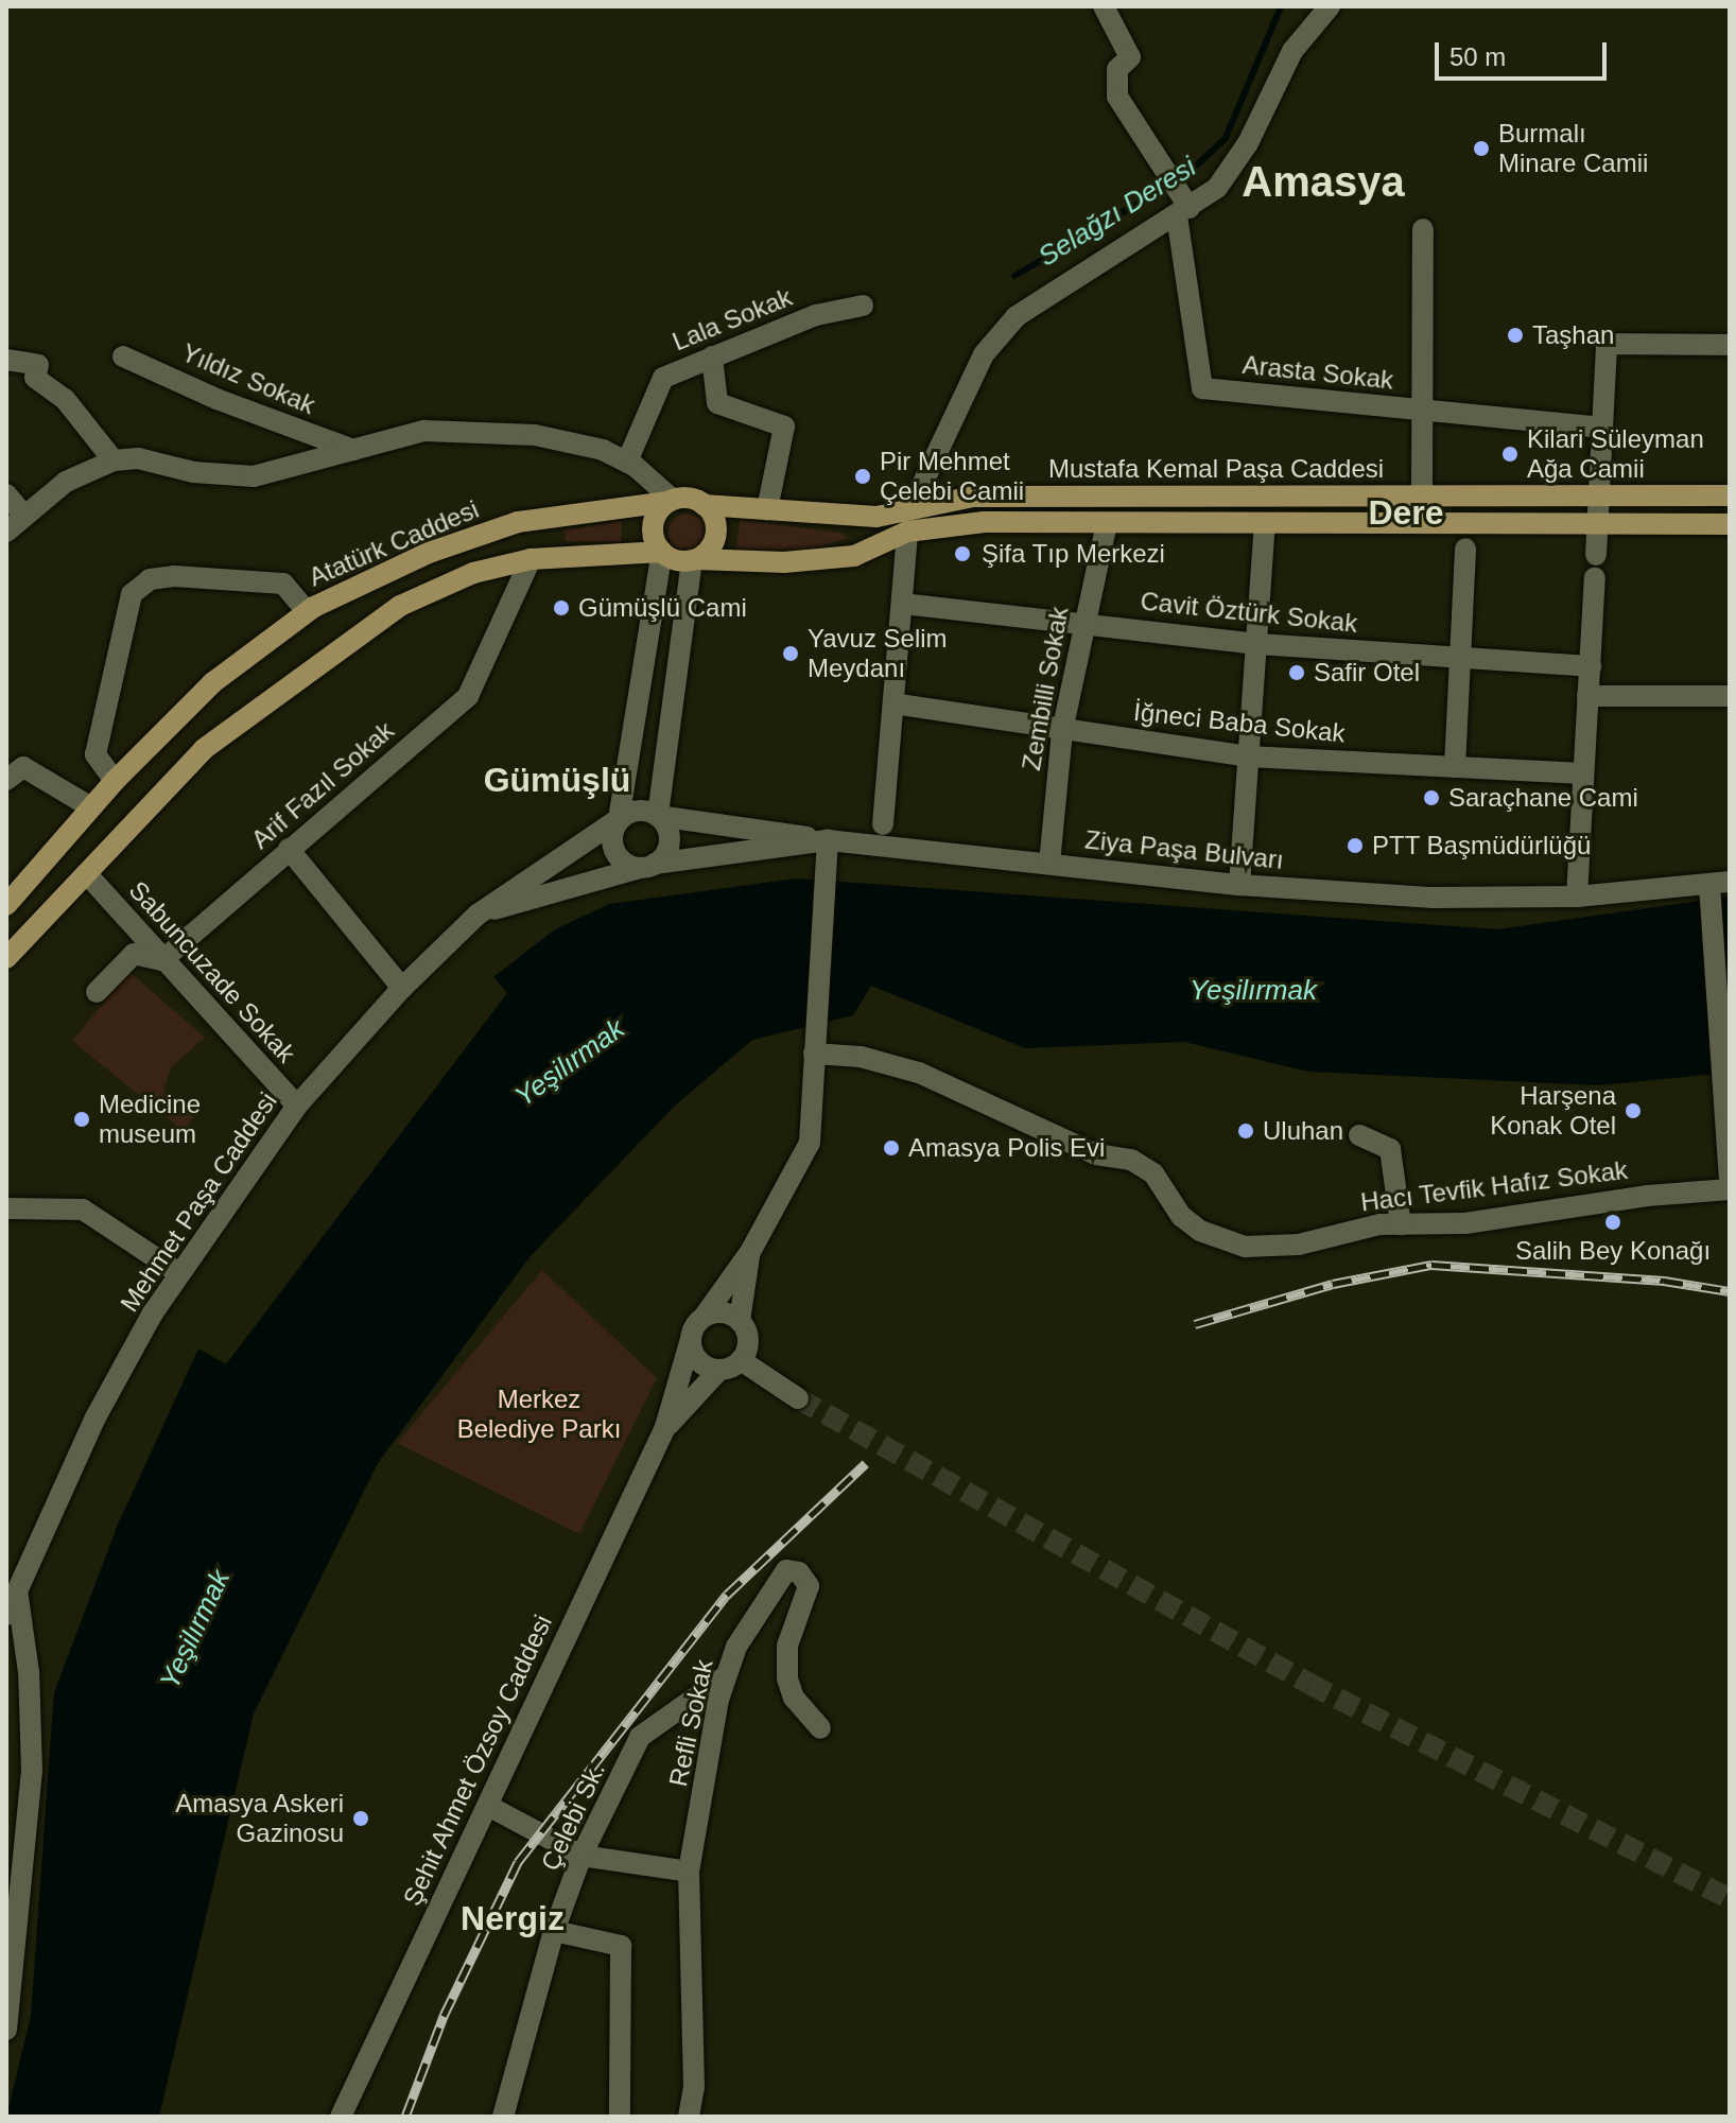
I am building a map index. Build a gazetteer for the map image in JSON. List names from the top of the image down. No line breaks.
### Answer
{"streets":{"main road":["Mustafa Kemal Paşa Caddesi","Atatürk Caddesi"],"street":["Lala Sokak","Arasta Sokak","Yıldız Sokak","Cavit Öztürk Sokak","Zembilli Sokak","İğneci Baba Sokak","Arif Fazıl Sokak","Ziya Paşa Bulvarı","Sabuncuzade Sokak","Hacı Tevfik Hafız Sokak","Mehmet Paşa Caddesi","Refli Sokak","Şehit Ahmet Özsoy Caddesi","Çelebi Sk."]},"crossings":[["Mustafa Kemal Paşa Caddesi","Atatürk Caddesi"],["Mustafa Kemal Paşa Caddesi","Zembilli Sokak"],["Cavit Öztürk Sokak","Zembilli Sokak"],["Zembilli Sokak","İğneci Baba Sokak"],["Zembilli Sokak","Ziya Paşa Bulvarı"],["Arif Fazıl Sokak","Sabuncuzade Sokak"],["Ziya Paşa Bulvarı","Mehmet Paşa Caddesi"],["Sabuncuzade Sokak","Mehmet Paşa Caddesi"],["Refli Sokak","Çelebi Sk."]],"districts":["Amasya","Dere","Gümüşlü","Nergiz"],"water":["Selağzı Deresi","Yeşilırmak"],"parks":["Merkez Belediye Parkı"],"places":["Burmalı Minare Camii","Taşhan","Kilari Süleyman Ağa Camii","Pir Mehmet Çelebi Camii","Şifa Tıp Merkezi","Gümüşlü Cami","Yavuz Selim Meydanı","Safir Otel","Saraçhane Cami","PTT Başmüdürlüğü","Harşena Konak Otel","Medicine museum","Uluhan","Amasya Polis Evi","Salih Bey Konağı","Amasya Askeri Gazinosu"],"scale_bar":"50 m"}
